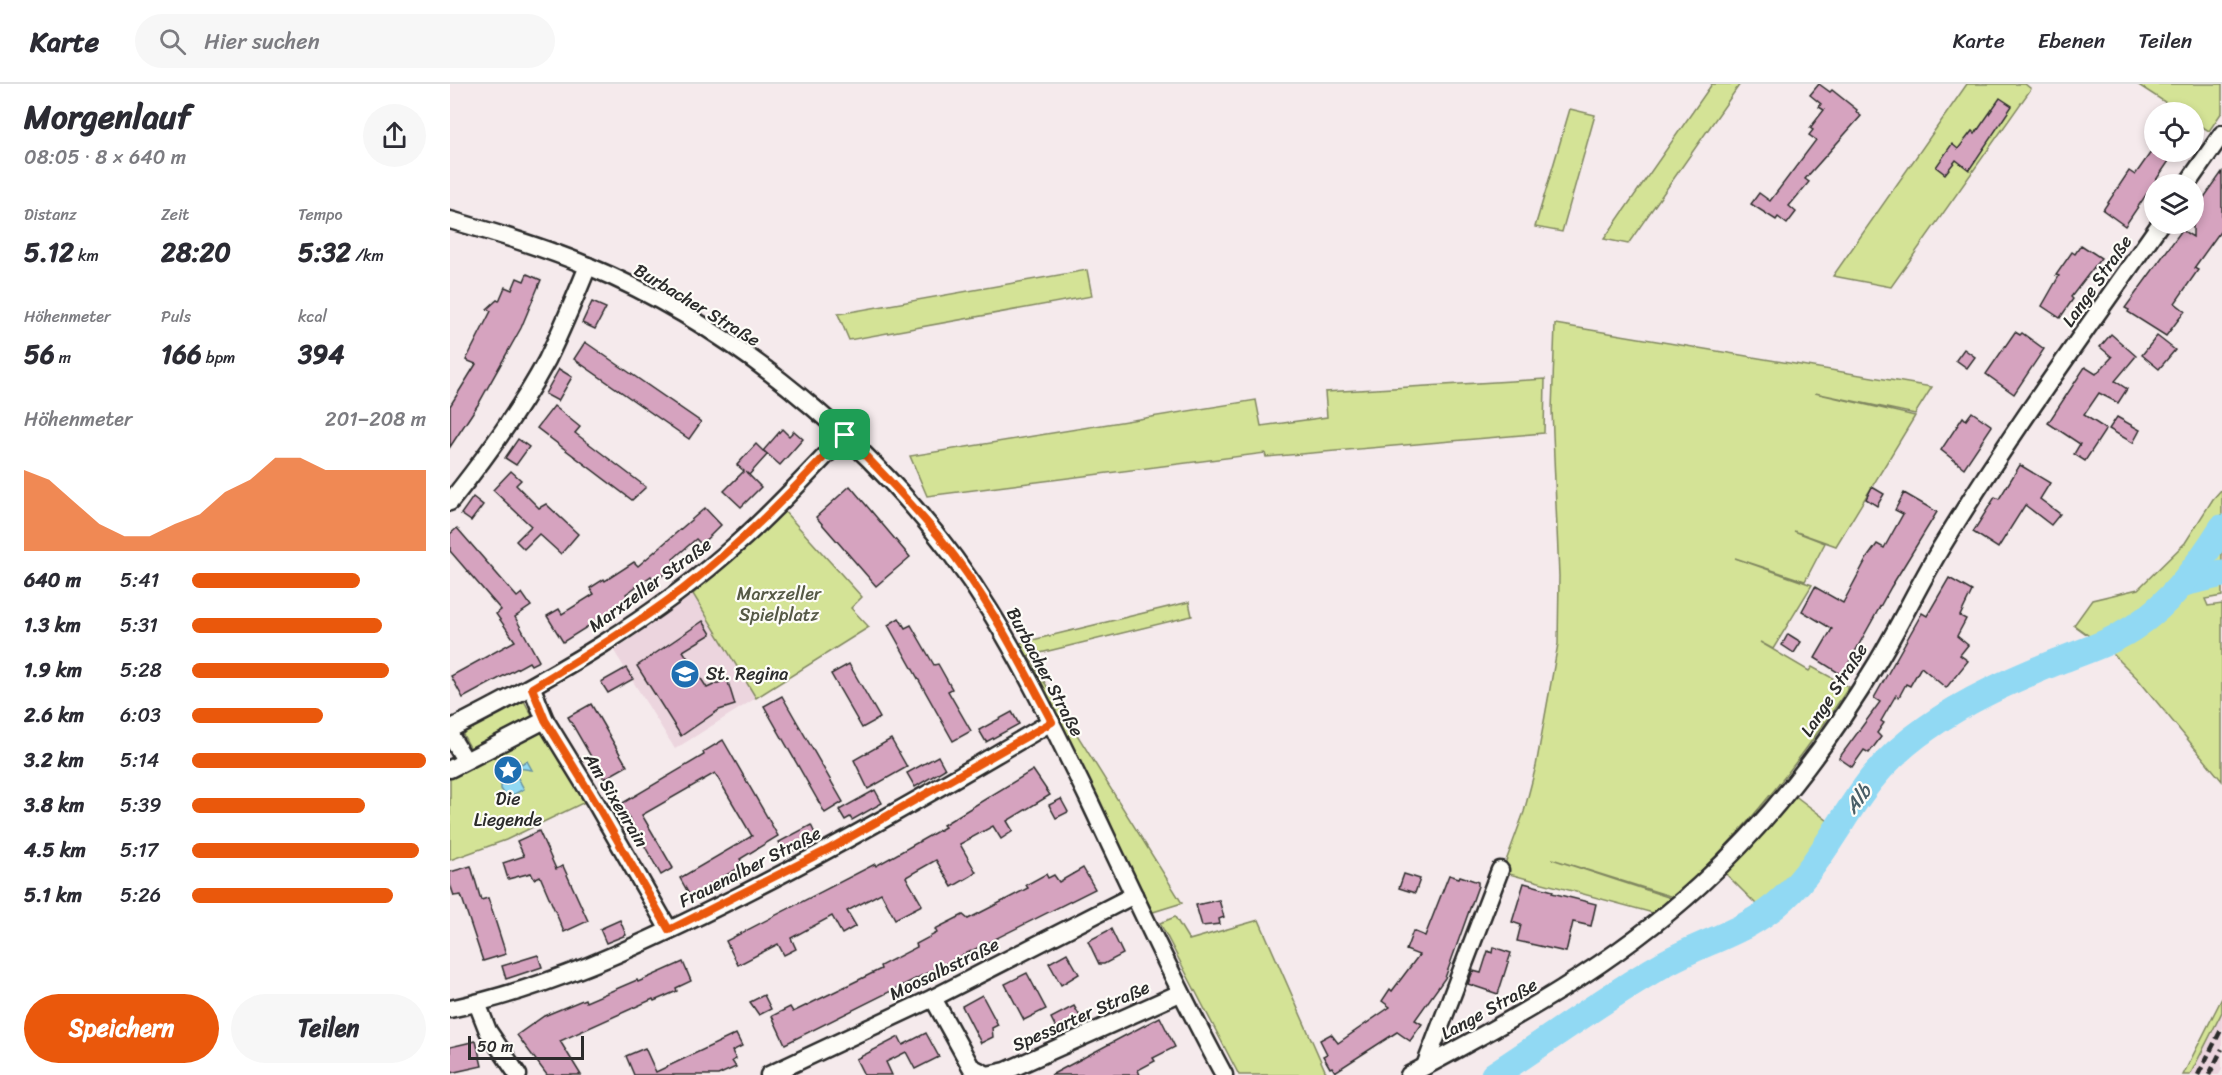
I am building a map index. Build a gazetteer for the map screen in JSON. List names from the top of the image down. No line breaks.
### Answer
{"streets":{"street":["Lange Straße","Burbacher Straße","Marxzeller Straße","Am Sixenrain","Frauenalber Straße","Moosalbstraße","Spessarter Straße"]},"crossings":[["Burbacher Straße","Marxzeller Straße"],["Burbacher Straße","Frauenalber Straße"],["Burbacher Straße","Moosalbstraße"],["Burbacher Straße","Spessarter Straße"],["Marxzeller Straße","Am Sixenrain"],["Am Sixenrain","Frauenalber Straße"],["Moosalbstraße","Spessarter Straße"]],"water":["Alb"],"parks":["Marxzeller Spielplatz"],"places":{"school or university":["St. Regina"],"place":["Die Liegende"]},"scale_bar":"50 m","page":{"header":"Karte","search":"Hier suchen","nav":["Karte","Ebenen","Teilen"],"heading":["Morgenlauf","08:05 · 8 × 640 m"],"stats":[["Distanz","5.12 km"],["Zeit","28:20"],["Tempo","5:32 /km"],["Höhenmeter","56 m"],["Puls","166 bpm"],["kcal","394"]],"chart":["Höhenmeter","201–208 m"],"list":[{"name":"640 m","note":"5:41"},{"name":"1.3 km","note":"5:31"},{"name":"1.9 km","note":"5:28"},{"name":"2.6 km","note":"6:03"},{"name":"3.2 km","note":"5:14"},{"name":"3.8 km","note":"5:39"},{"name":"4.5 km","note":"5:17"},{"name":"5.1 km","note":"5:26"}],"buttons":["Speichern","Teilen"],"scale":"50 m"}}
